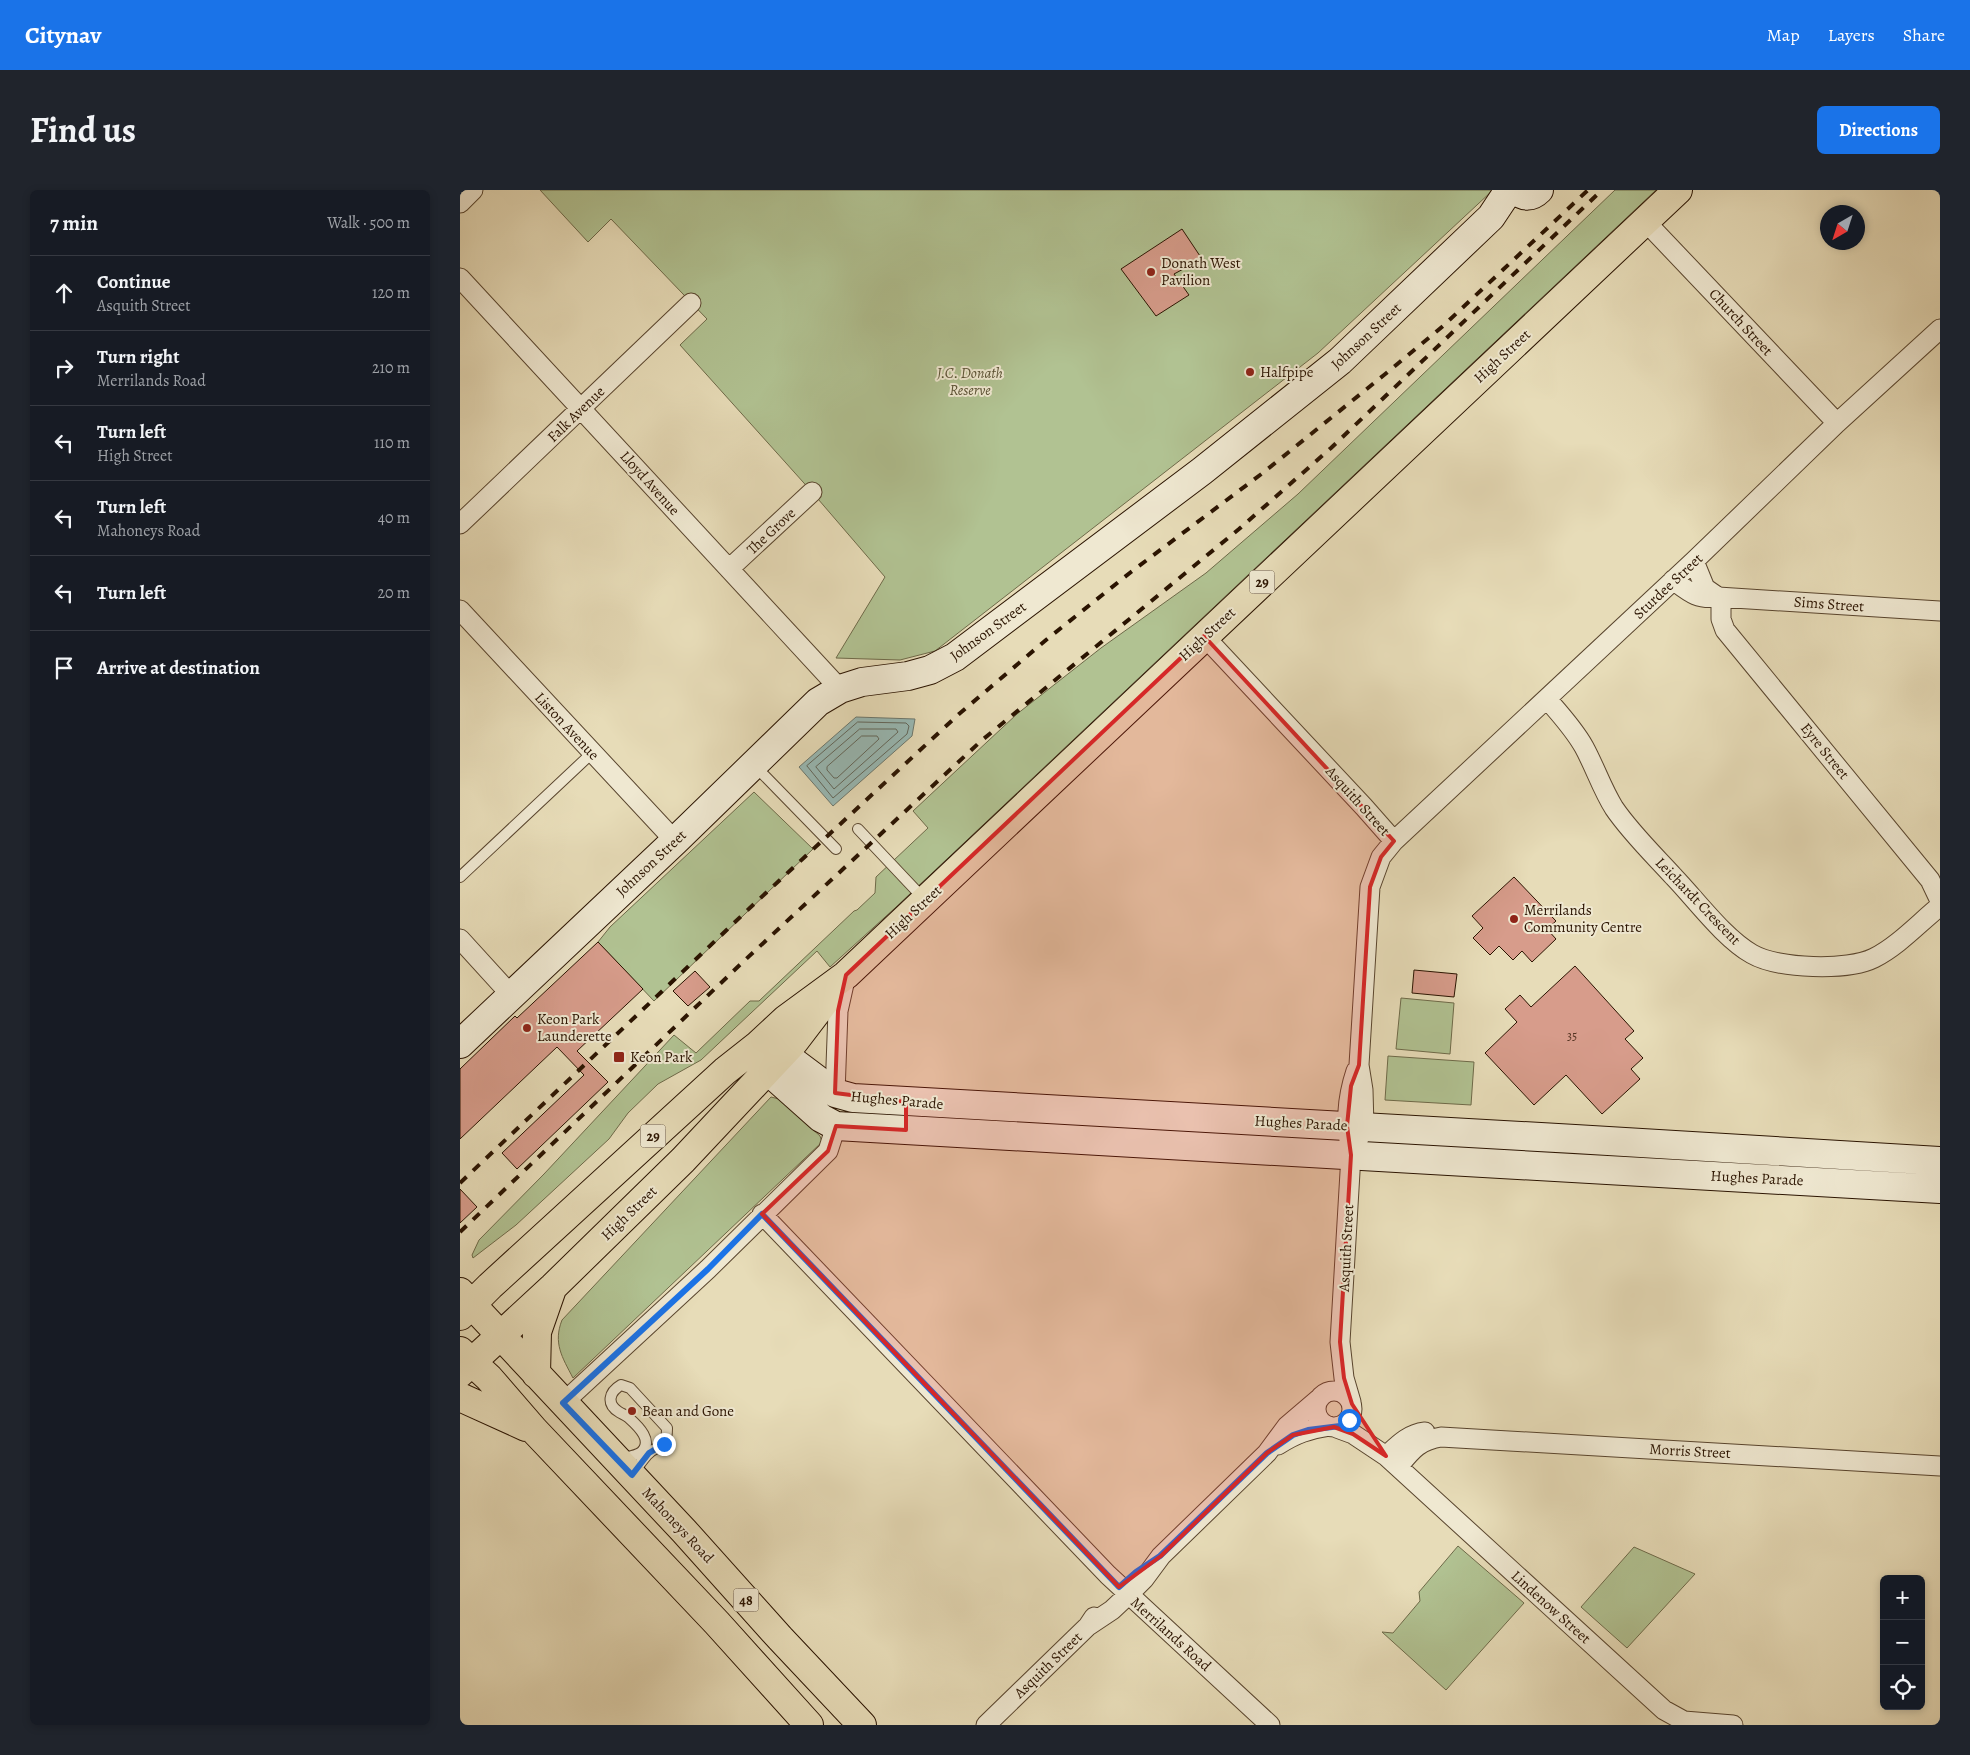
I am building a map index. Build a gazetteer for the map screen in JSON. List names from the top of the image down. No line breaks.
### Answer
{"streets":{"main road":["High Street","29","Mahoneys Road","48"],"street":["Church Street","Johnson Street","Falk Avenue","Lloyd Avenue","The Grove","Sturdee Street","Sims Street","Liston Avenue","Eyre Street","Asquith Street","Leichardt Crescent","Hughes Parade","Morris Street","Lindenow Street","Merrilands Road"]},"crossings":[["Church Street","High Street"],["Church Street","Sturdee Street"],["Johnson Street","Lloyd Avenue"],["Johnson Street","Liston Avenue"],["High Street","Asquith Street"],["High Street","Hughes Parade"],["High Street","Mahoneys Road"],["High Street","48"],["Falk Avenue","Lloyd Avenue"],["Lloyd Avenue","The Grove"],["Sturdee Street","Sims Street"],["Sturdee Street","Asquith Street"],["Sturdee Street","Leichardt Crescent"],["Sims Street","Eyre Street"],["Asquith Street","Hughes Parade"],["Asquith Street","Lindenow Street"],["Asquith Street","Merrilands Road"],["Morris Street","Lindenow Street"]],"parks":["J.C. Donath Reserve"],"places":{"other":["Donath West Pavilion","Halfpipe","Merrilands Community Centre","Keon Park Launderette","Bean and Gone"],"transit":["Keon Park"]},"house_numbers":["35"],"north":"bottom left","page":{"header":"Citynav","nav":["Map","Layers","Share"],"title":"Find us","buttons":"Directions","heading":["7 min","Walk · 500 m"],"list":[["Continue","Asquith Street","120 m"],["Turn right","Merrilands Road","210 m"],["Turn left","High Street","110 m"],["Turn left","Mahoneys Road","40 m"],["Turn left","20 m"],"Arrive at destination"],"map_buttons":["+","−"]}}
